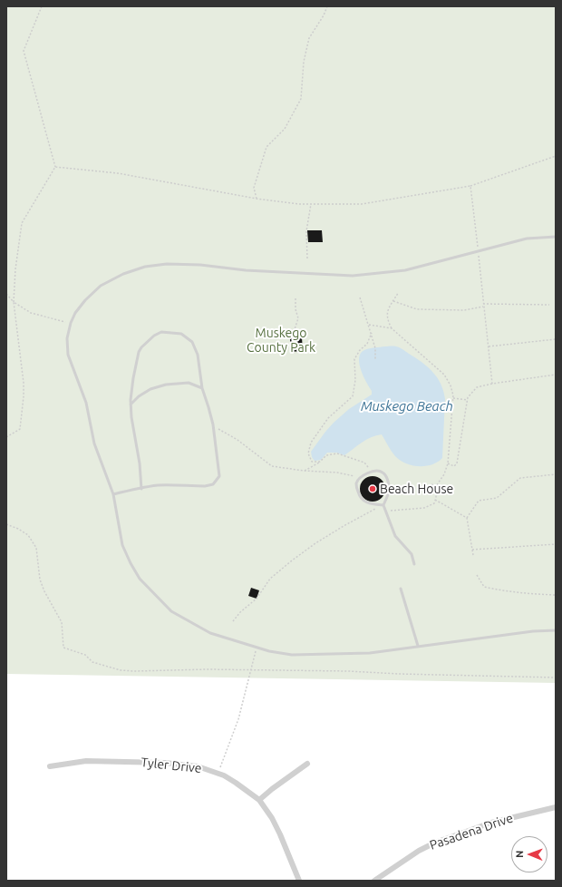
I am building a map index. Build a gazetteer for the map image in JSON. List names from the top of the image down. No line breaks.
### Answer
{"streets":{"street":["Tyler Drive","Pasadena Drive"]},"water":["Muskego Beach"],"parks":["Muskego County Park"],"places":["Beach House"],"north":"left"}
